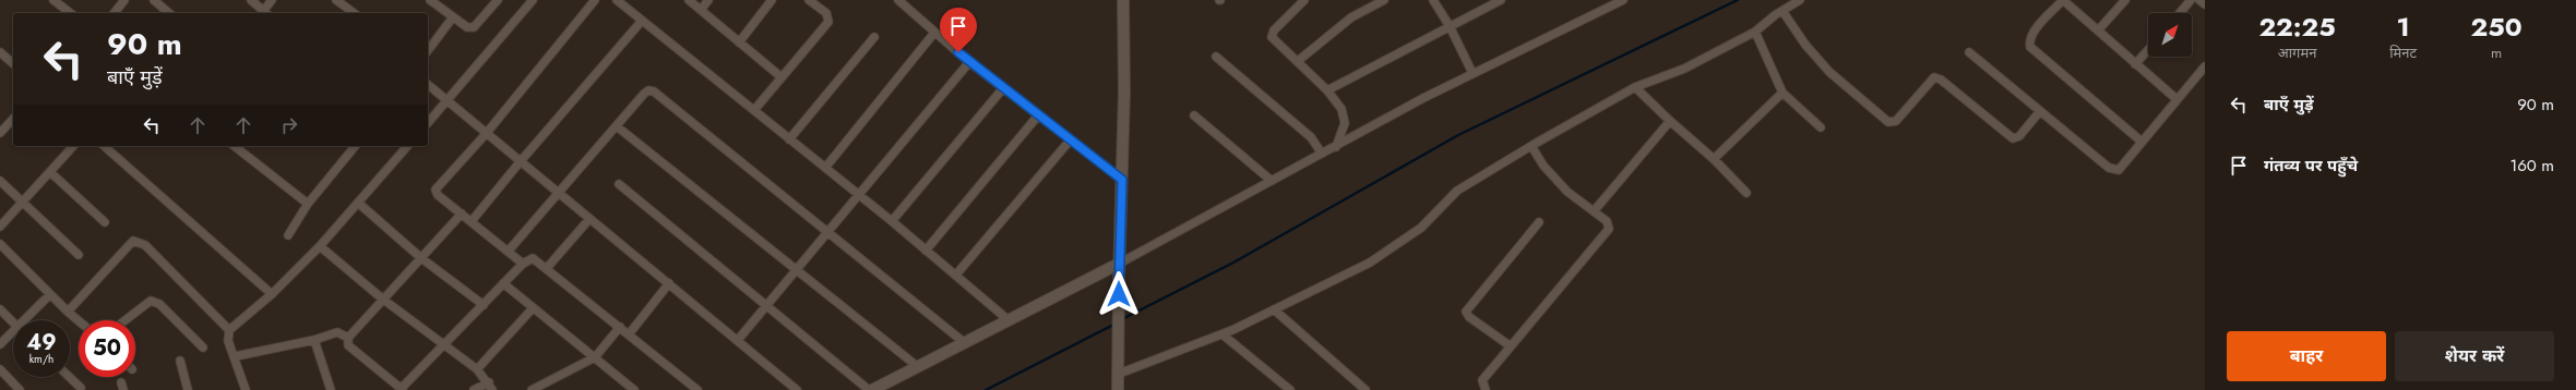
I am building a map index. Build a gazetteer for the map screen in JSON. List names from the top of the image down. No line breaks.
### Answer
{"north":"top right","page":{"eta":["22:25","आगमन","1","मिनट","250","m"],"turn":["90 m","बाएँ मुड़ें"],"list":[{"name":"बाएँ मुड़ें","value":"90 m"},{"name":"गंतव्य पर पहुँचे","value":"160 m"}],"speed":"49 km/h","limit":"50","buttons":["बाहर","शेयर करें"]}}
